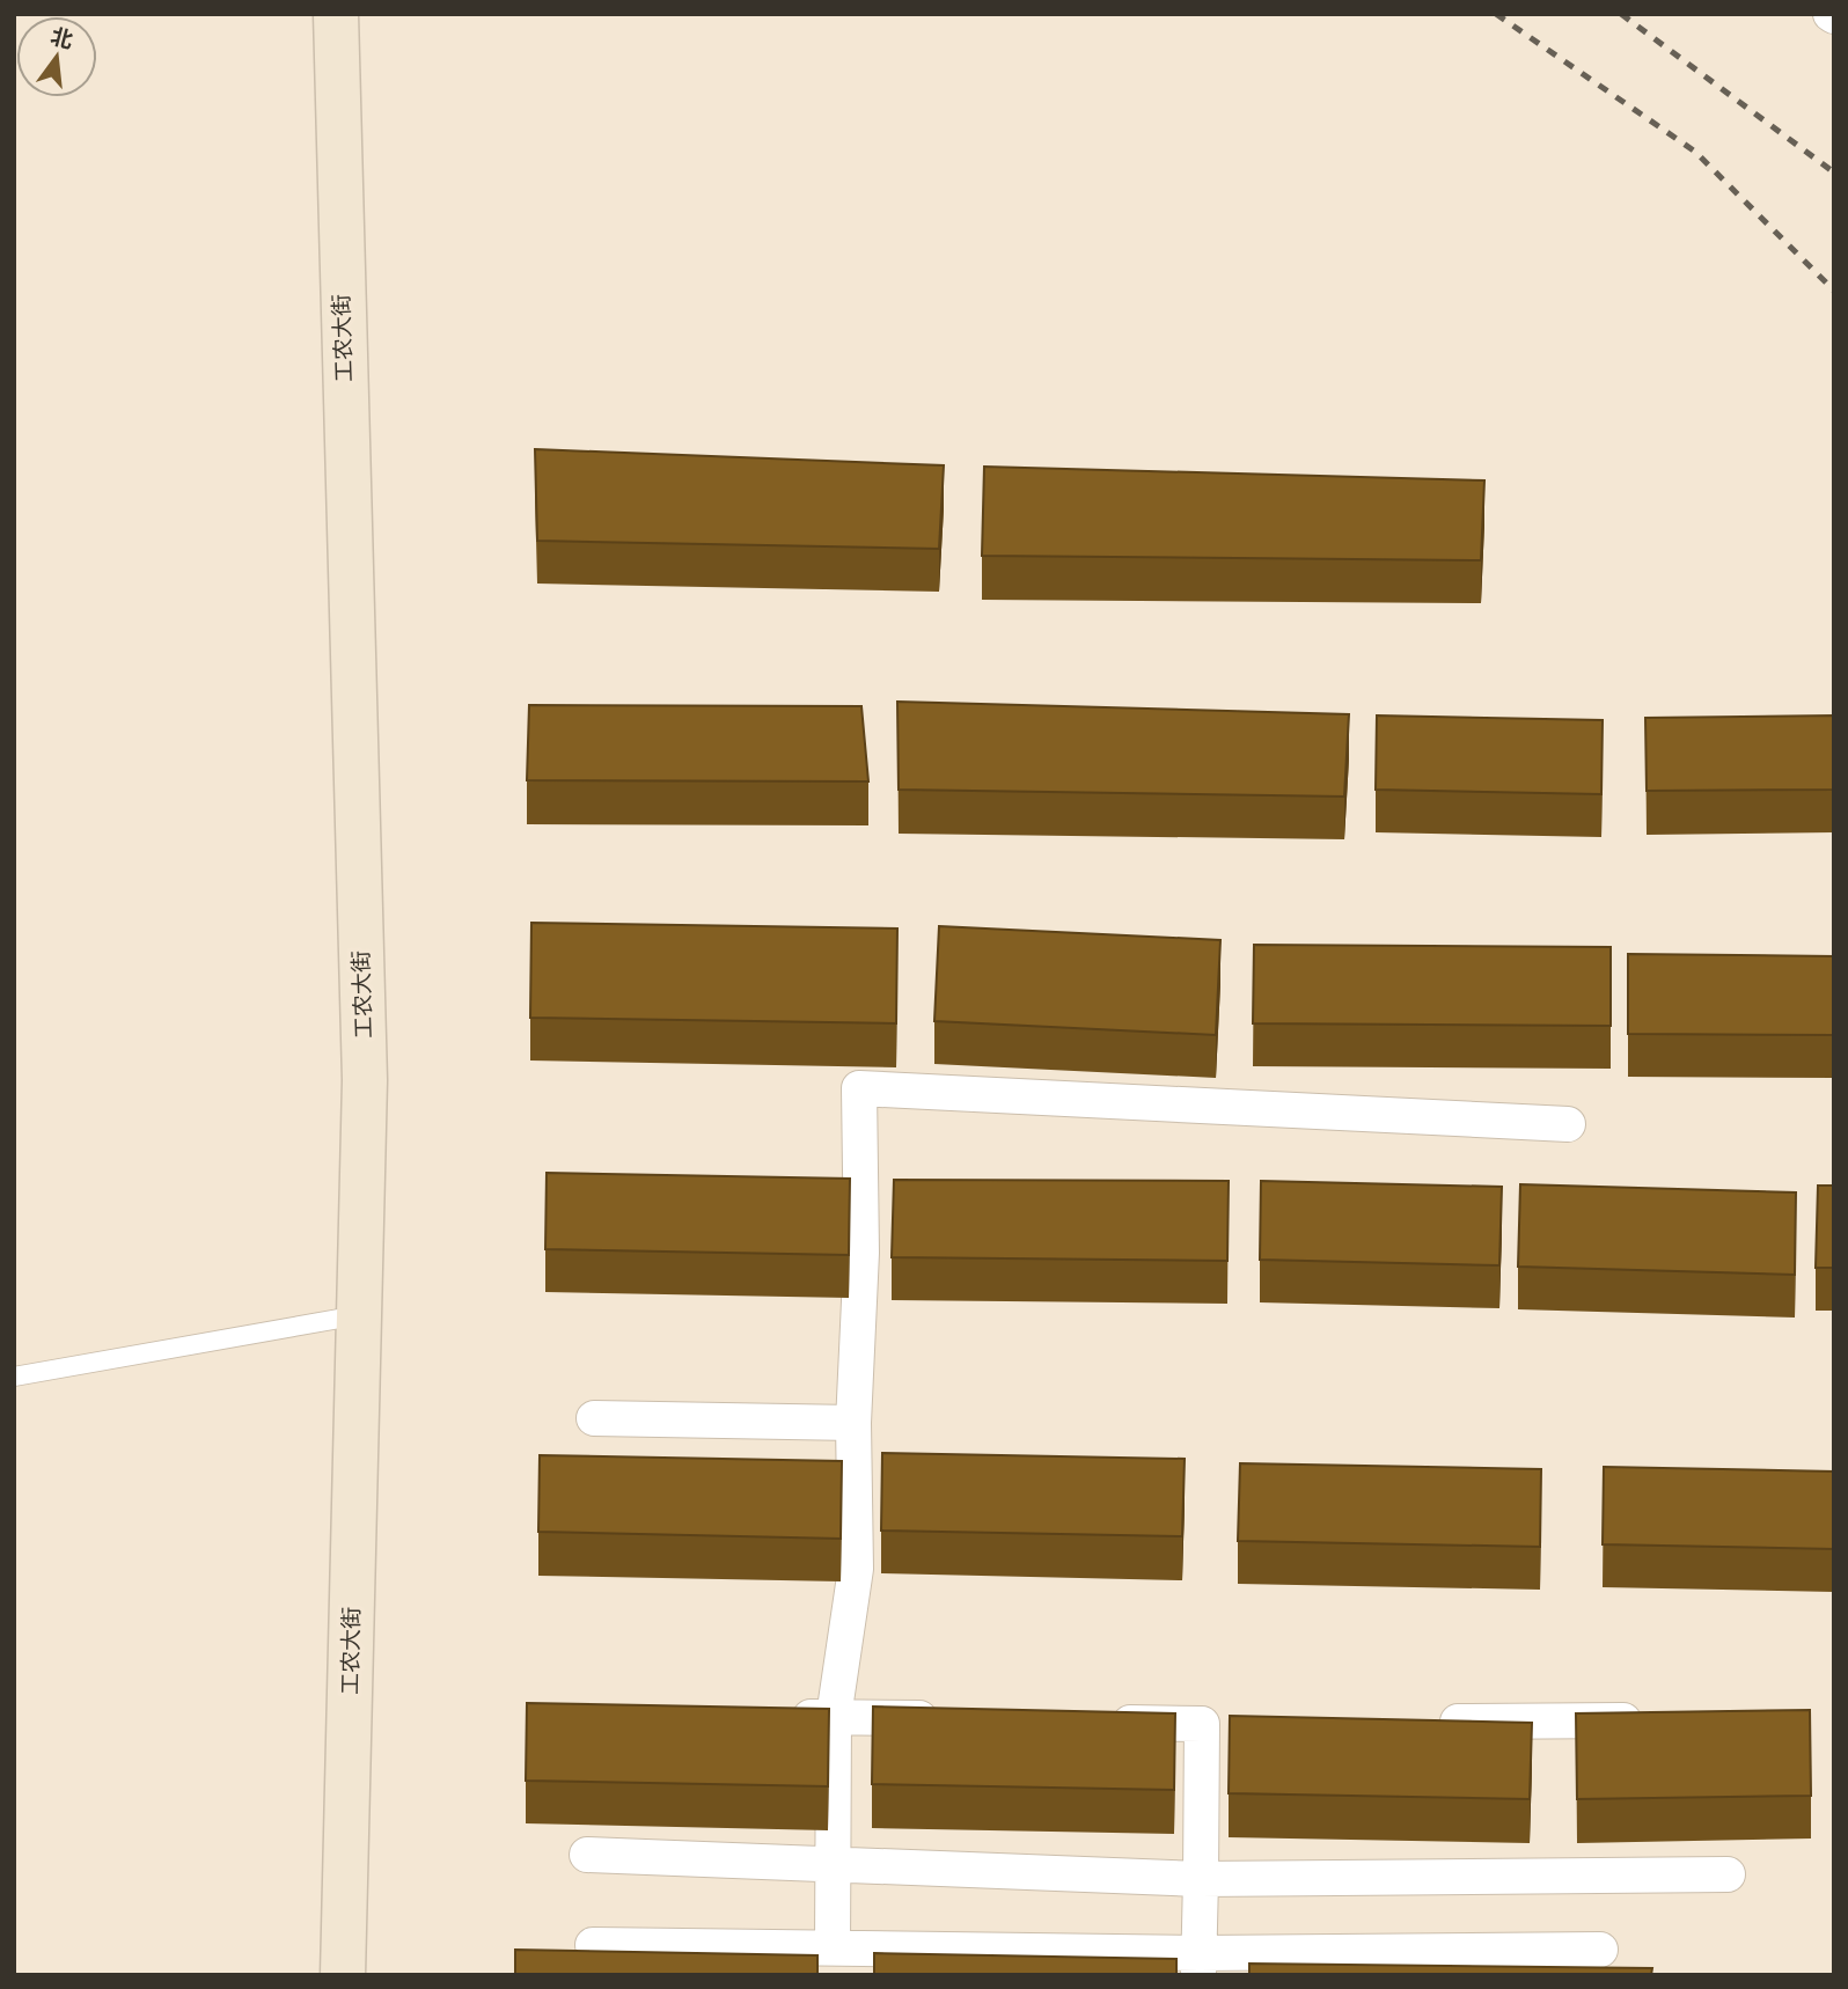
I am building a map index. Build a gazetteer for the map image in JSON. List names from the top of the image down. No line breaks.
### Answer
{"streets":{"main road":["工农大街"]},"north":"top"}
